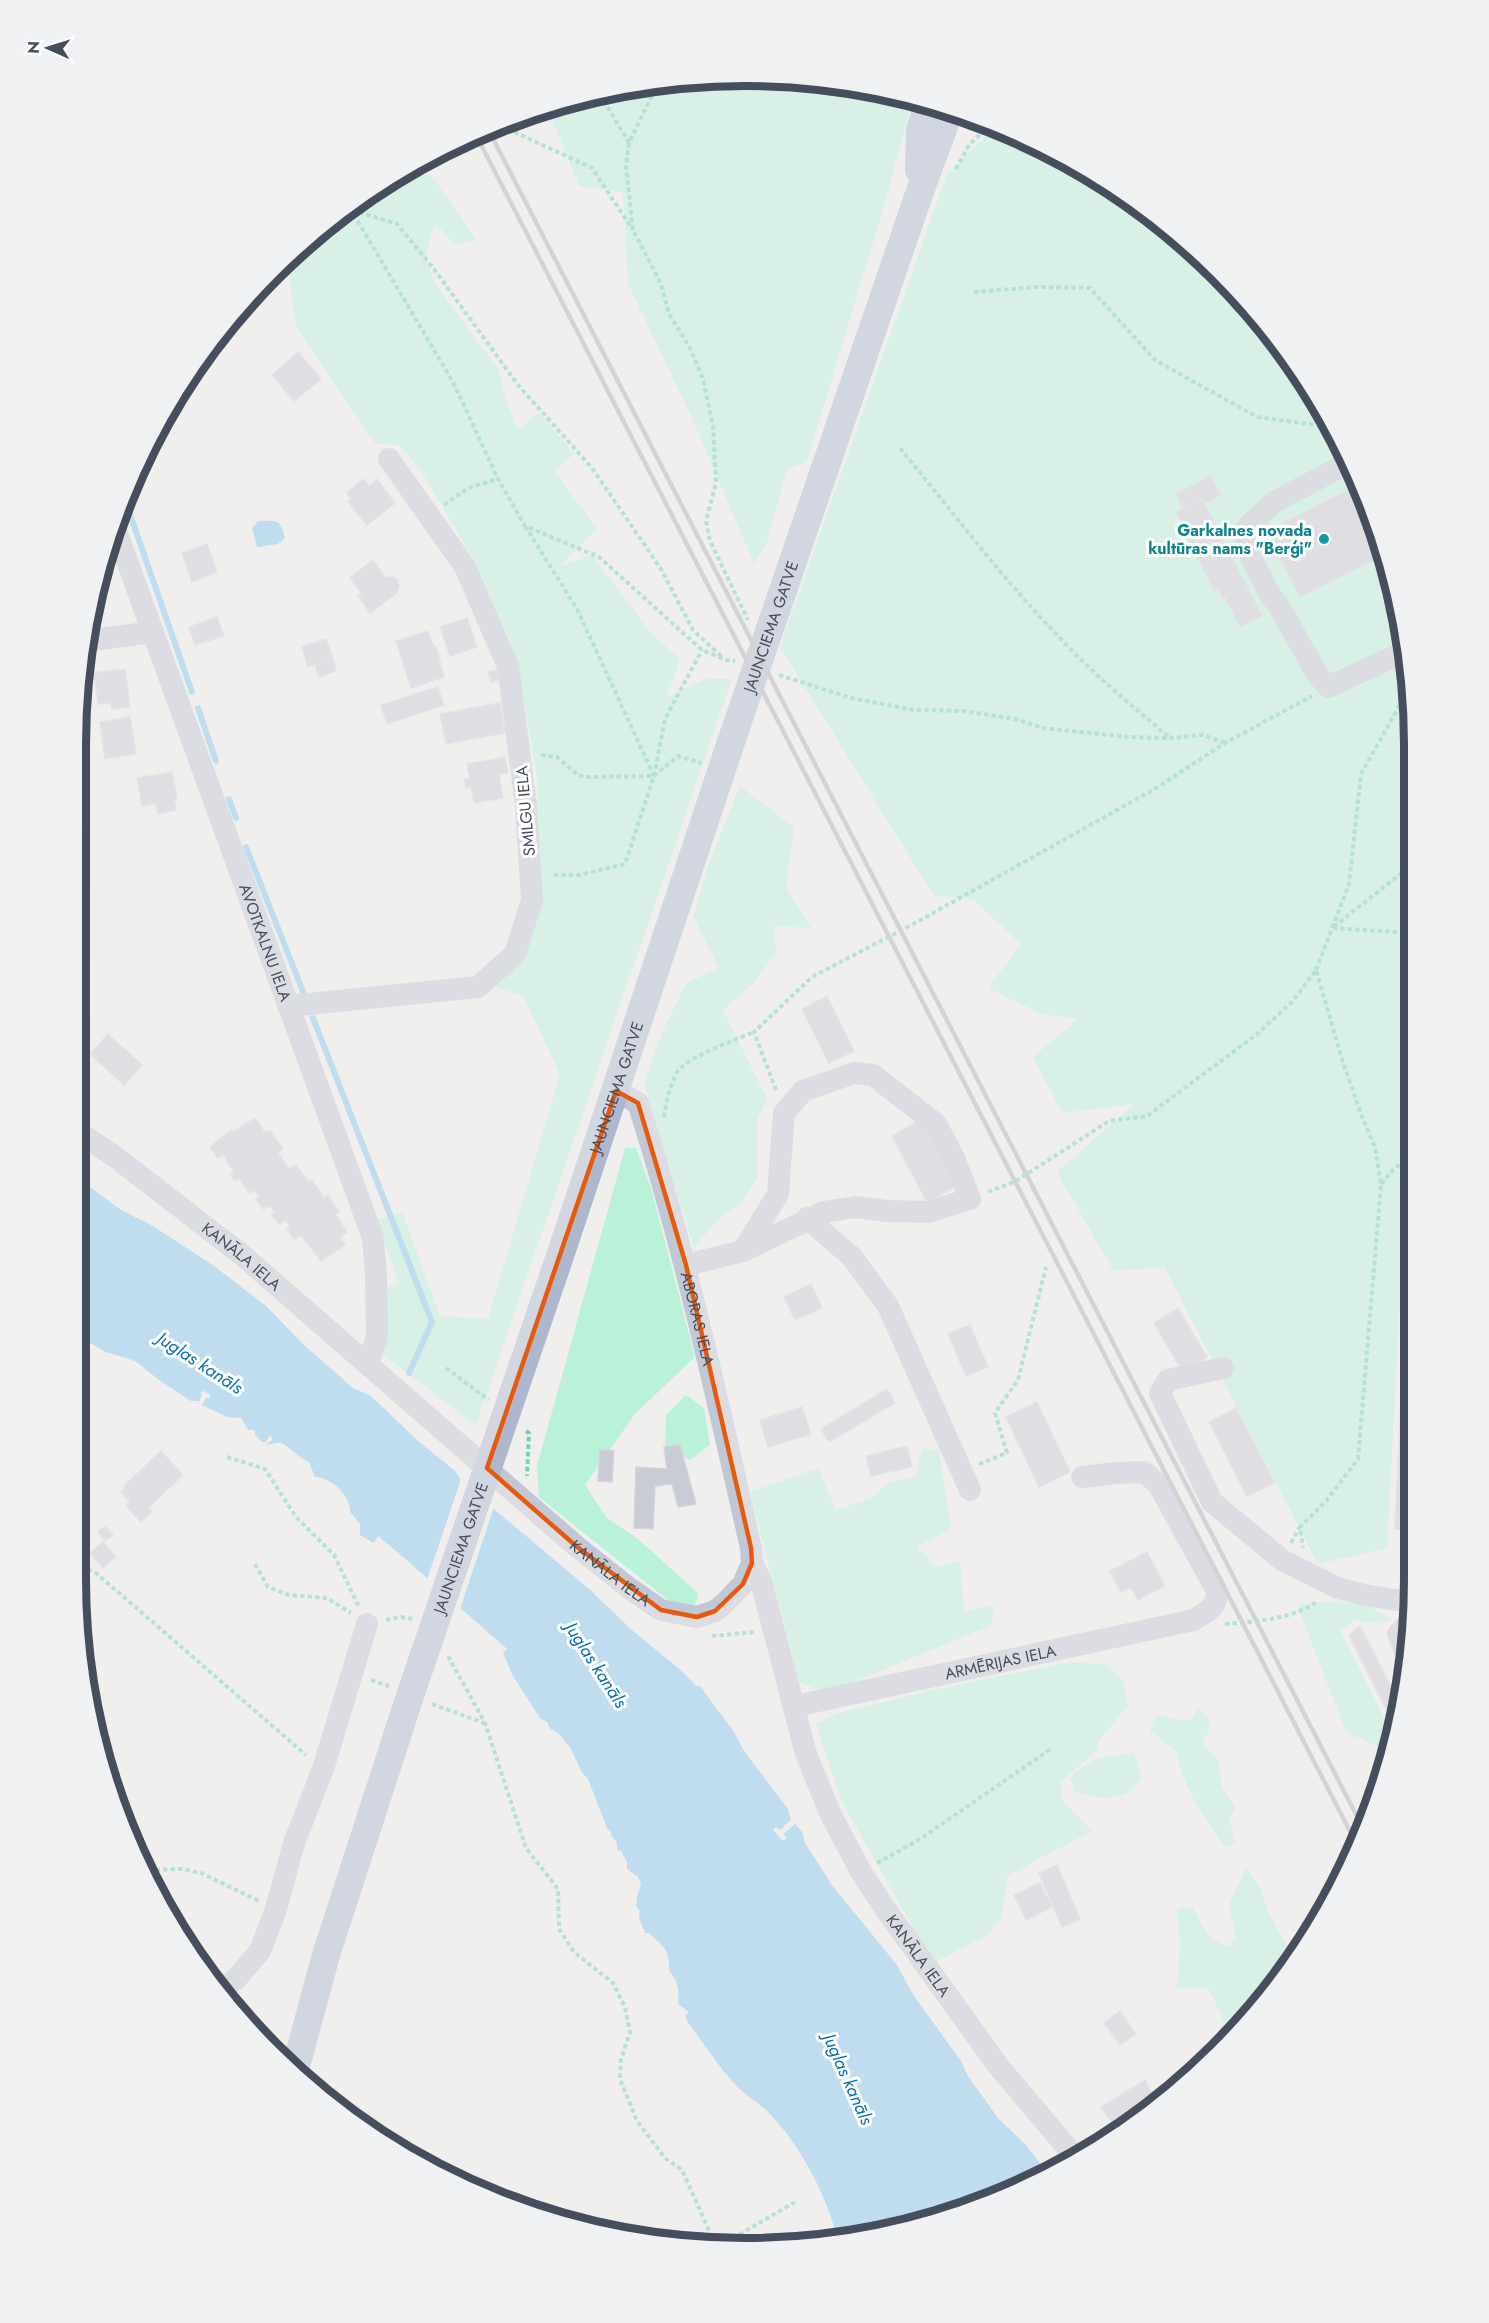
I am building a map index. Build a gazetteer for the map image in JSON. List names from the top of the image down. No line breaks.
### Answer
{"streets":{"main road":["JAUNCIEMA GATVE"],"street":["SMILGU IELA","AVOTKALNU IELA","KANĀLA IELA","ABORAS IELA","ARMĒRIJAS IELA"]},"crossings":[["JAUNCIEMA GATVE","ABORAS IELA"],["SMILGU IELA","AVOTKALNU IELA"],["AVOTKALNU IELA","KANĀLA IELA"],["KANĀLA IELA","ABORAS IELA"],["KANĀLA IELA","ARMĒRIJAS IELA"]],"water":["Juglas kanāls"],"places":["Garkalnes novada kultūras nams \"Berģi\""],"north":"left"}
